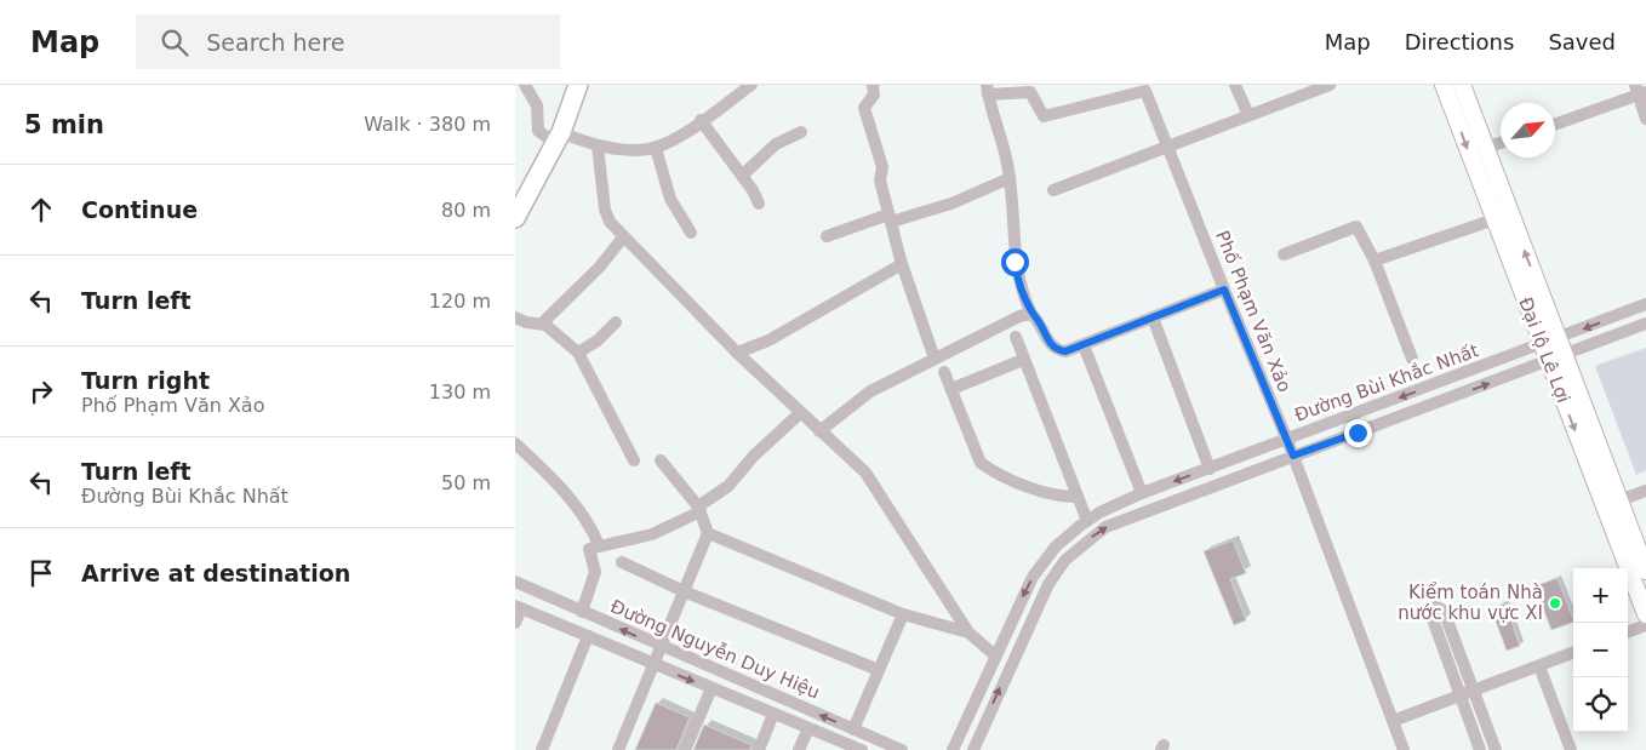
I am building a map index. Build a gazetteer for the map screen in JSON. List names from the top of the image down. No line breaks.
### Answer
{"streets":{"main road":["Đại lộ Lê Lợi"],"street":["Phố Phạm Văn Xảo","Đường Bùi Khắc Nhất","Đường Nguyễn Duy Hiệu"]},"crossings":[["Phố Phạm Văn Xảo","Đường Bùi Khắc Nhất"],["Đại lộ Lê Lợi","Đường Bùi Khắc Nhất"]],"places":["Kiểm toán Nhà nước khu vực XI"],"north":"top right","page":{"header":"Map","search":"Search here","nav":["Map","Directions","Saved"],"heading":["5 min","Walk · 380 m"],"list":[["Continue","80 m"],["Turn left","120 m"],["Turn right","Phố Phạm Văn Xảo","130 m"],["Turn left","Đường Bùi Khắc Nhất","50 m"],"Arrive at destination"],"map_buttons":["+","−"]}}
